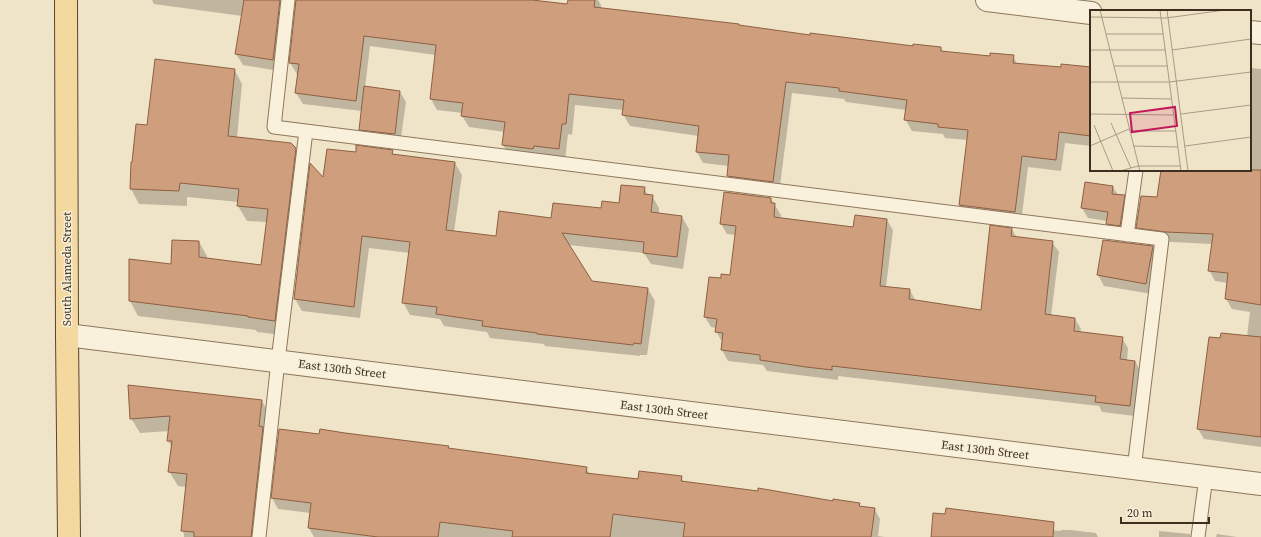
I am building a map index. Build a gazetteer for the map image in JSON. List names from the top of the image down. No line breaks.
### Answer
{"streets":{"main road":["South Alameda Street"],"street":["East 130th Street"]},"crossings":[["South Alameda Street","East 130th Street"]],"scale_bar":"20 m"}
